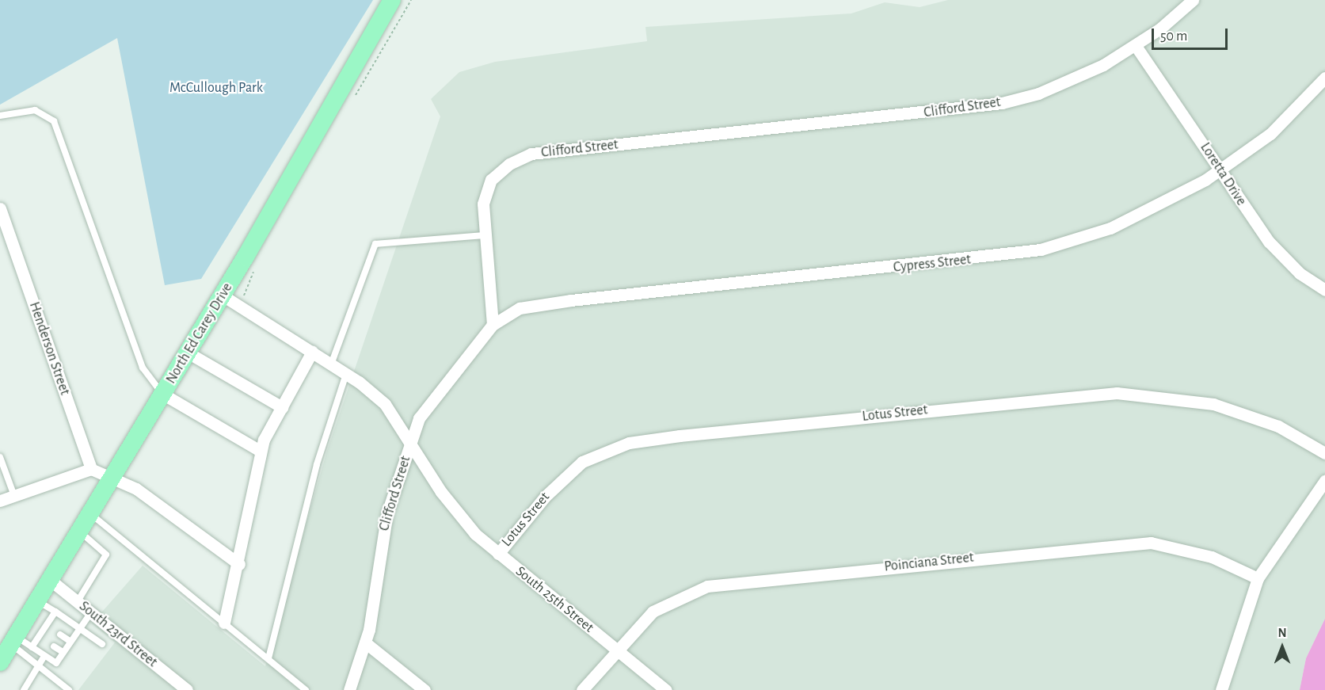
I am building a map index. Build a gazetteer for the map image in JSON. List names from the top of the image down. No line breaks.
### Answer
{"streets":{"main road":["North Ed Carey Drive"],"street":["Clifford Street","Loretta Drive","Cypress Street","Henderson Street","Lotus Street","Poinciana Street","South 25th Street","South 23rd Street"]},"crossings":[["Clifford Street","Loretta Drive"],["Clifford Street","Cypress Street"],["Clifford Street","South 25th Street"],["Loretta Drive","Cypress Street"],["North Ed Carey Drive","South 25th Street"],["North Ed Carey Drive","South 23rd Street"],["Lotus Street","South 25th Street"],["Poinciana Street","South 25th Street"]],"parks":["McCullough Park"],"scale_bar":"50 m","north":"top"}
